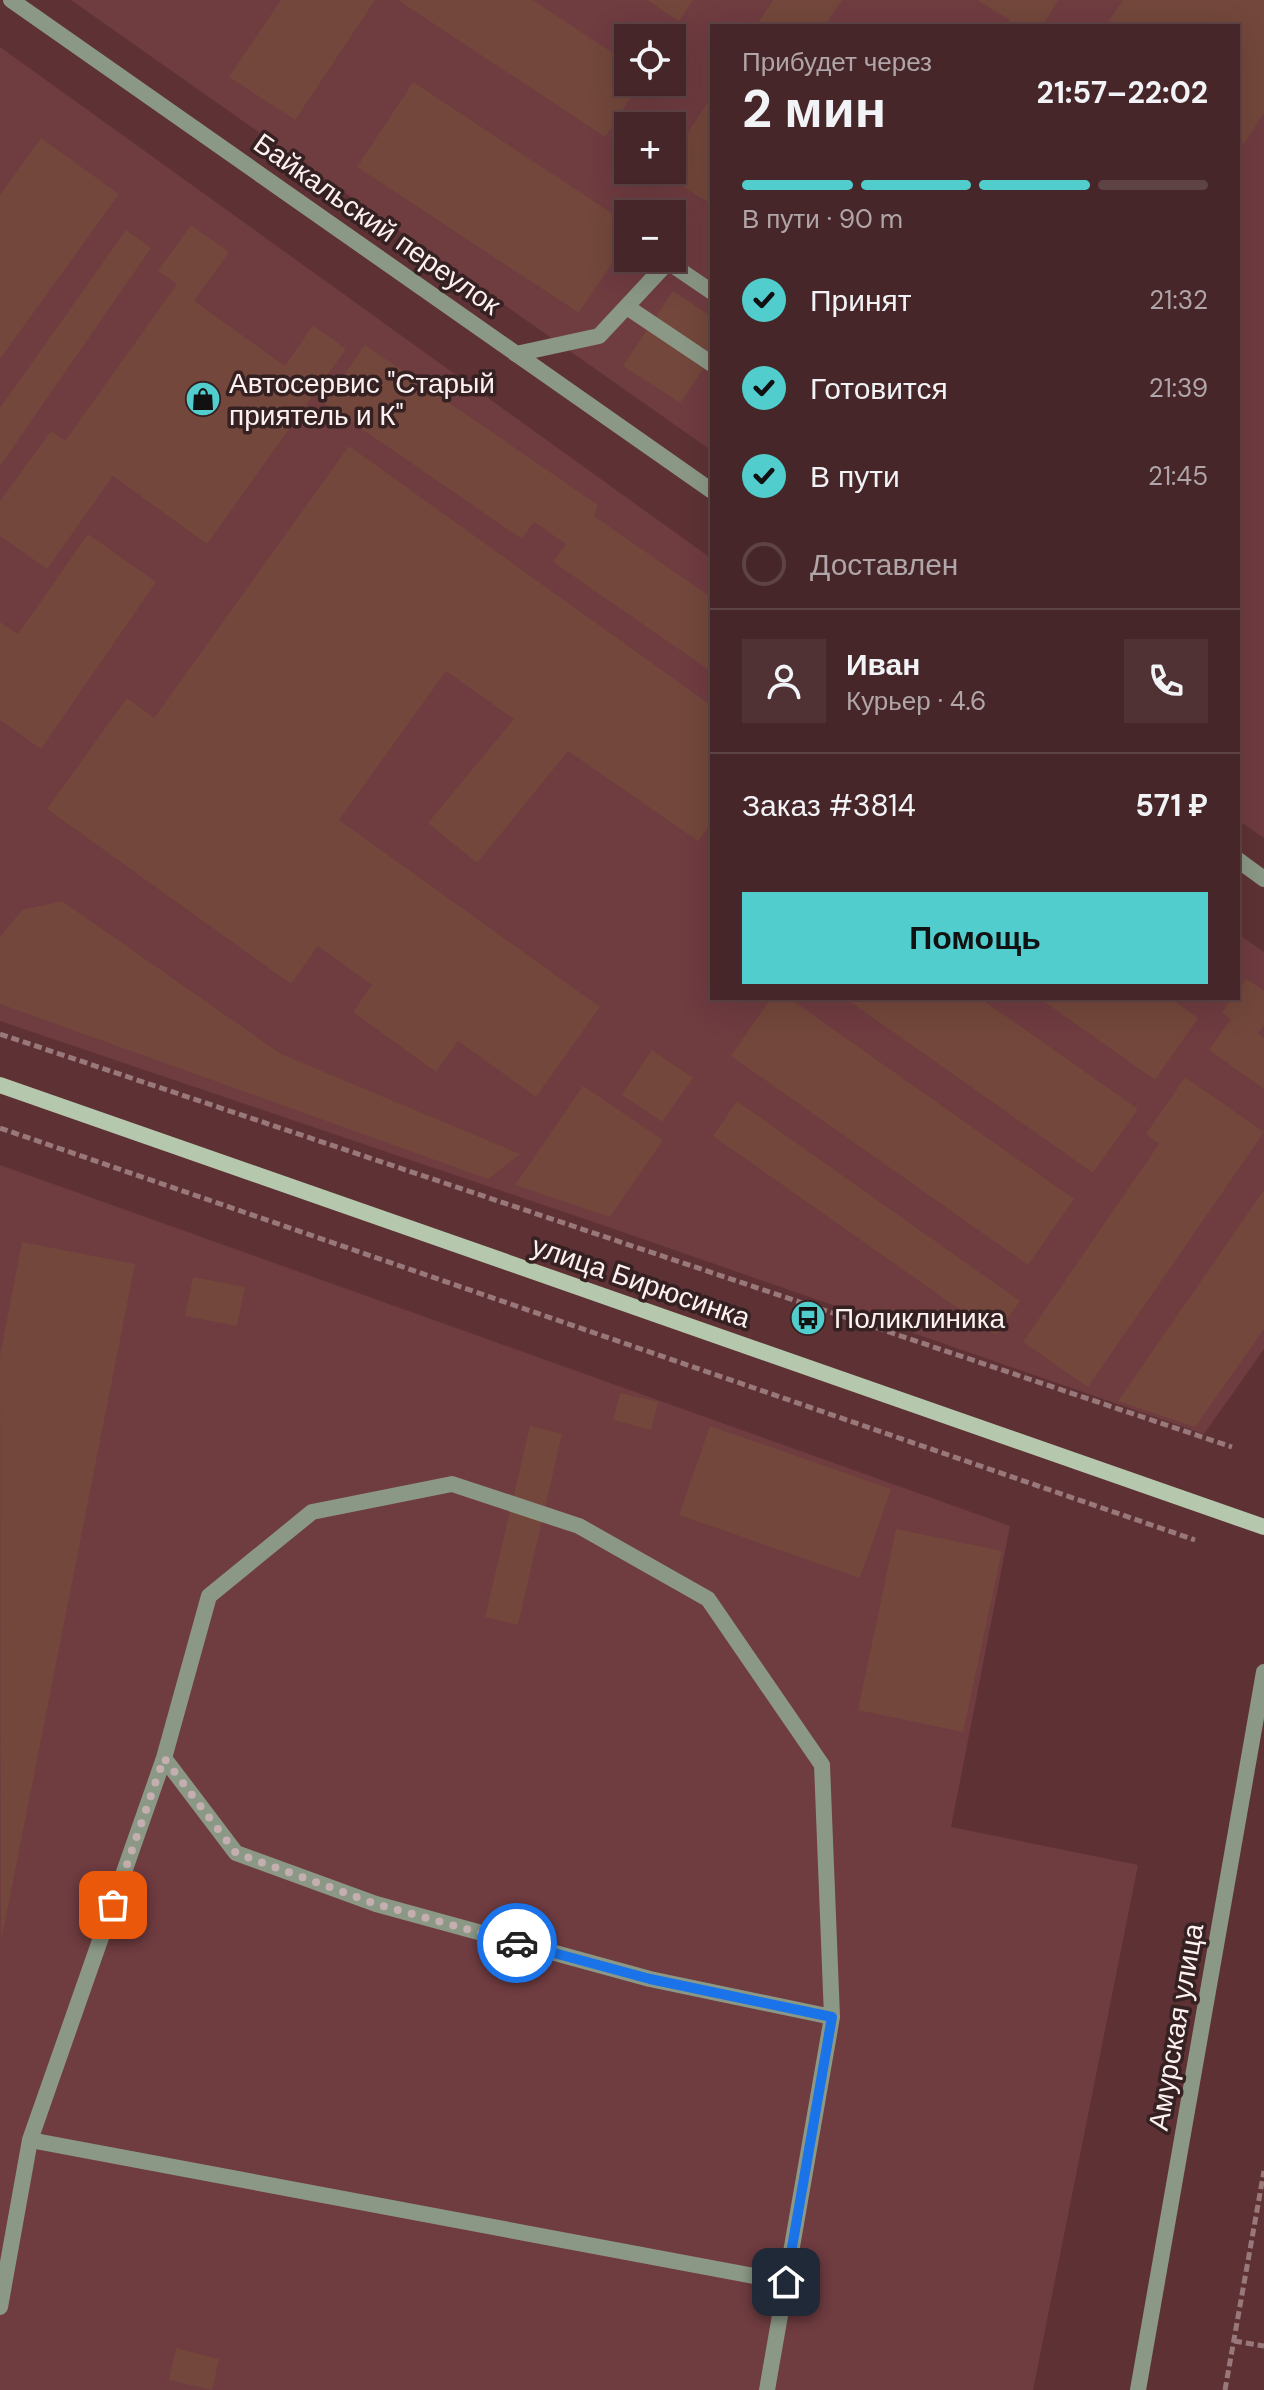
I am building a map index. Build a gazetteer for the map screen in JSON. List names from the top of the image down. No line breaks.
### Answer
{"streets":{"main road":["улица Бирюсинка"],"street":["Байкальский переулок","Амурская улица"]},"places":{"shop":["Автосервис \"Старый приятель и К\""],"bus stop":["Поликлиника"]},"page":{"map_buttons":["+","−"],"heading":["2 мин","Прибудет через","21:57–22:02"],"panel":["Иван","Курьер · 4.6","Заказ #3814","571 ₽"],"bar":"В пути · 90 m","list":[["Принят","21:32"],["Готовится","21:39"],["В пути","21:45"],"Доставлен"],"buttons":"Помощь"}}
